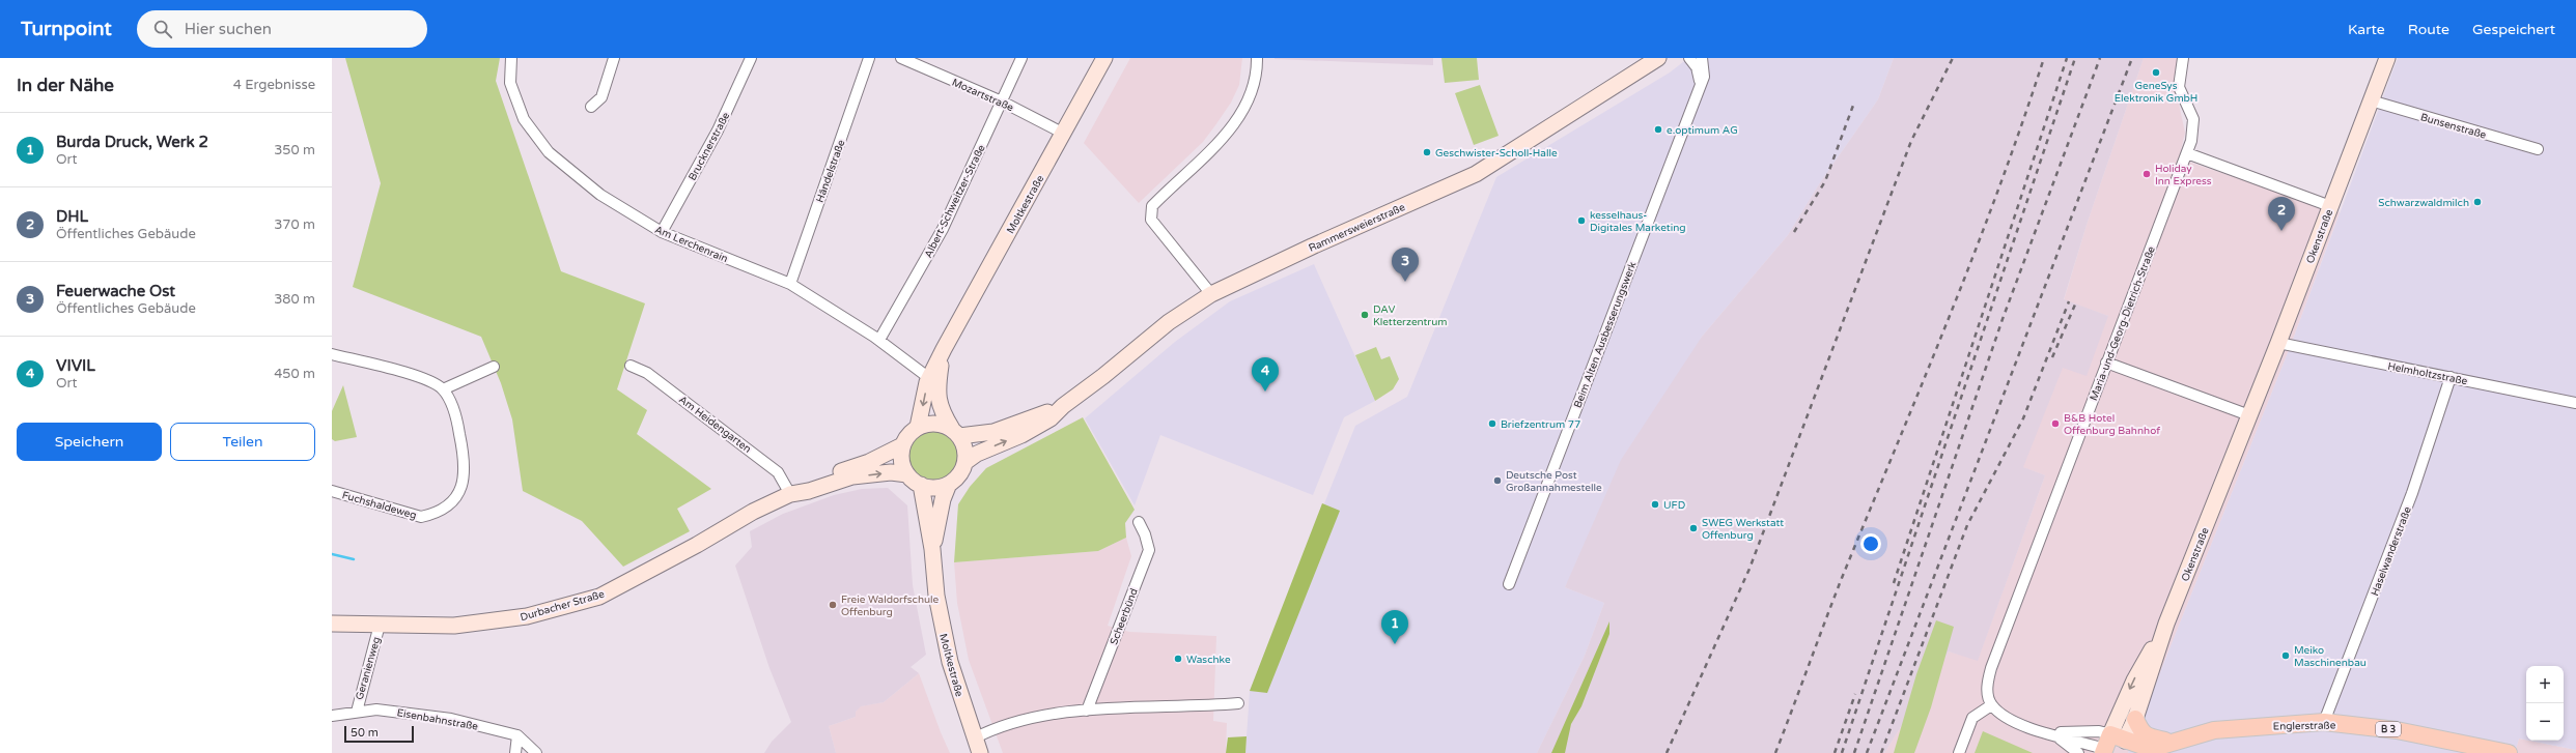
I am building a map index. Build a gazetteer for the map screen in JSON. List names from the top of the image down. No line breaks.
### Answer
{"streets":{"main road":["Englerstraße","B 3"],"street":["Mozartstraße","Bunsenstraße","Brucknerstraße","Händelstraße","Albert-Schweitzer-Straße","Moltkestraße","Rammersweierstraße","Okenstraße","Am Lerchenrain","Maria-und-Georg-Dietrich-Straße","Beim Alten Ausbesserungswerk","Helmholtzstraße","Am Heidengarten","Fuchshaldeweg","Haselwanderstraße","Durbacher Straße","Scheerbünd","Geranienweg","Eisenbahnstraße"]},"crossings":[["Mozartstraße","Albert-Schweitzer-Straße"],["Mozartstraße","Moltkestraße"],["Bunsenstraße","Okenstraße"],["Brucknerstraße","Am Lerchenrain"],["Händelstraße","Am Lerchenrain"],["Albert-Schweitzer-Straße","Am Lerchenrain"],["Moltkestraße","Rammersweierstraße"],["Moltkestraße","Am Lerchenrain"],["Moltkestraße","Durbacher Straße"],["Rammersweierstraße","Durbacher Straße"],["Okenstraße","Helmholtzstraße"],["Okenstraße","Englerstraße"],["Helmholtzstraße","Haselwanderstraße"],["Am Heidengarten","Durbacher Straße"],["Haselwanderstraße","Englerstraße"],["Durbacher Straße","Geranienweg"],["Geranienweg","Eisenbahnstraße"]],"places":["GeneSys Elektronik GmbH","e.optimum AG","Geschwister-Scholl-Halle","Holiday Inn Express","Schwarzwaldmilch","kesselhaus- Digitales Marketing","DAV Kletterzentrum","Briefzentrum 77","B&B Hotel Offenburg Bahnhof","Deutsche Post Großannahmestelle","UFD","SWEG Werkstatt Offenburg","Freie Waldorfschule Offenburg","Meiko Maschinenbau","Waschke"],"scale_bar":"50 m","page":{"header":"Turnpoint","search":"Hier suchen","nav":["Karte","Route","Gespeichert"],"heading":["In der Nähe","4 Ergebnisse"],"list":[{"mark":"1","name":"Burda Druck, Werk 2","note":"Ort","value":"350 m"},{"mark":"2","name":"DHL","note":"Öffentliches Gebäude","value":"370 m"},{"mark":"3","name":"Feuerwache Ost","note":"Öffentliches Gebäude","value":"380 m"},{"mark":"4","name":"VIVIL","note":"Ort","value":"450 m"}],"pins":["2","3","4","1"],"buttons":["Speichern","Teilen"],"map_buttons":["+","−"],"scale":"50 m"}}
